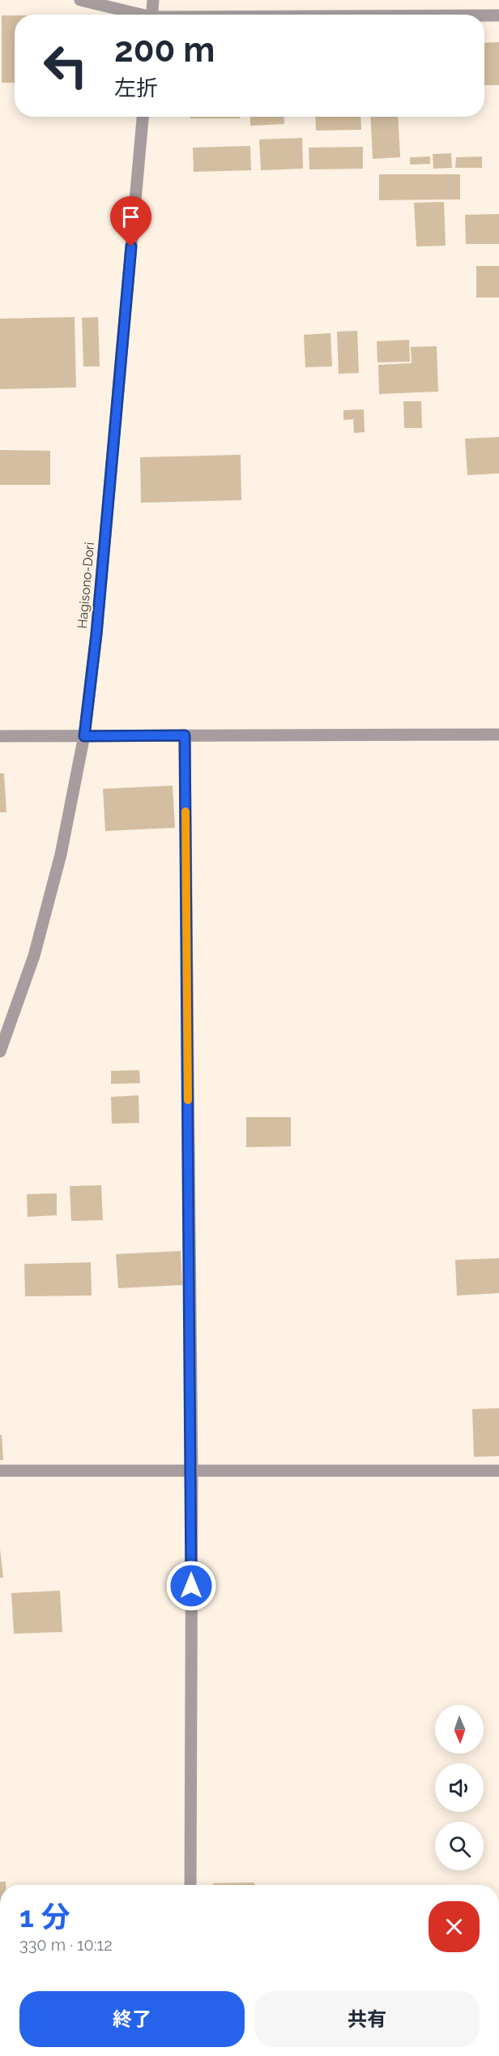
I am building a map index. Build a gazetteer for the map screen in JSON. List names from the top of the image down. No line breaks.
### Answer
{"streets":{"street":["Hagisono-Dori"]},"north":"bottom","page":{"turn":["200 m","左折"],"heading":["1 分","330 m · 10:12"],"buttons":["終了","共有"]}}
